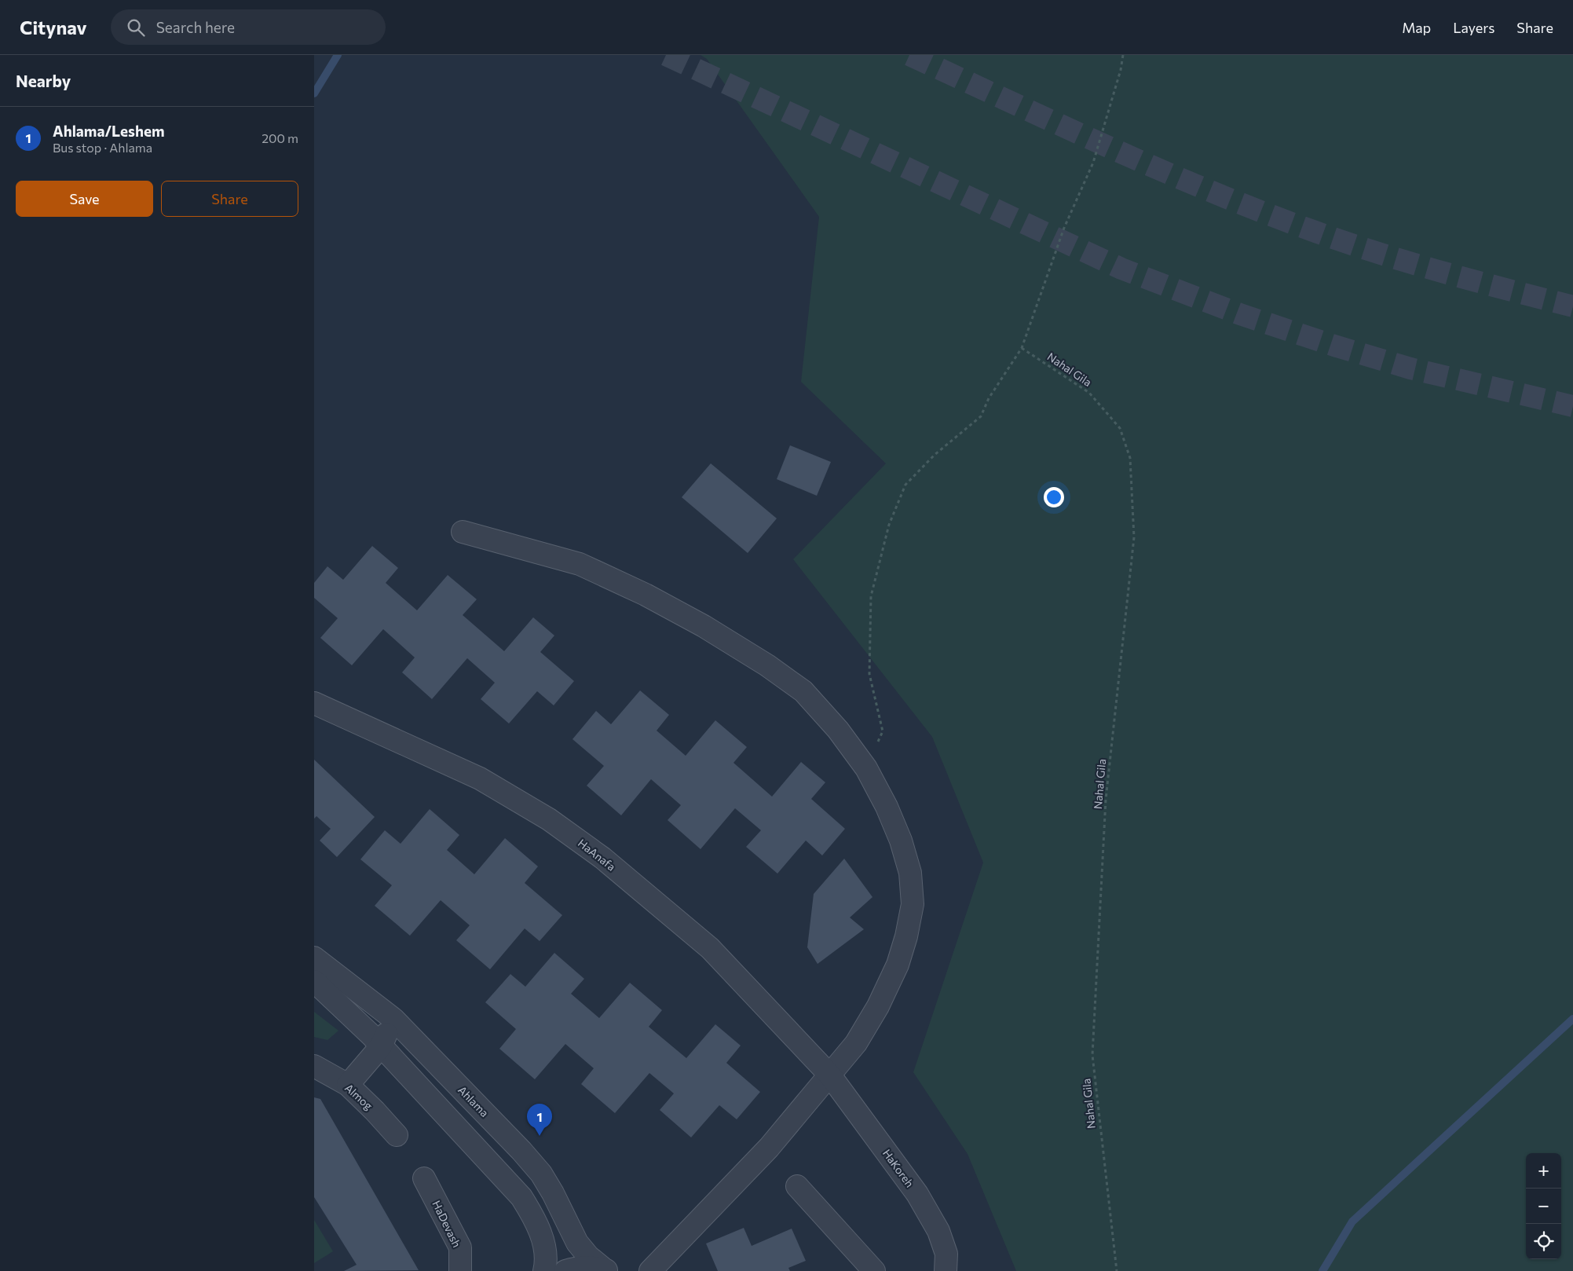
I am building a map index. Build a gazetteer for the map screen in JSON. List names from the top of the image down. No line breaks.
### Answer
{"streets":{"street":["HaAnafa","Almog","Ahlama","HaKoreh","HaDevash"],"path":["Nahal Gila"]},"crossings":[["HaAnafa","HaKoreh"]],"page":{"header":"Citynav","search":"Search here","nav":["Map","Layers","Share"],"heading":"Nearby","list":[{"mark":"1","name":"Ahlama/Leshem","note":"Bus stop · Ahlama","value":"200 m"}],"buttons":["Save","Share"],"pins":"1","map_buttons":["+","−"]}}
